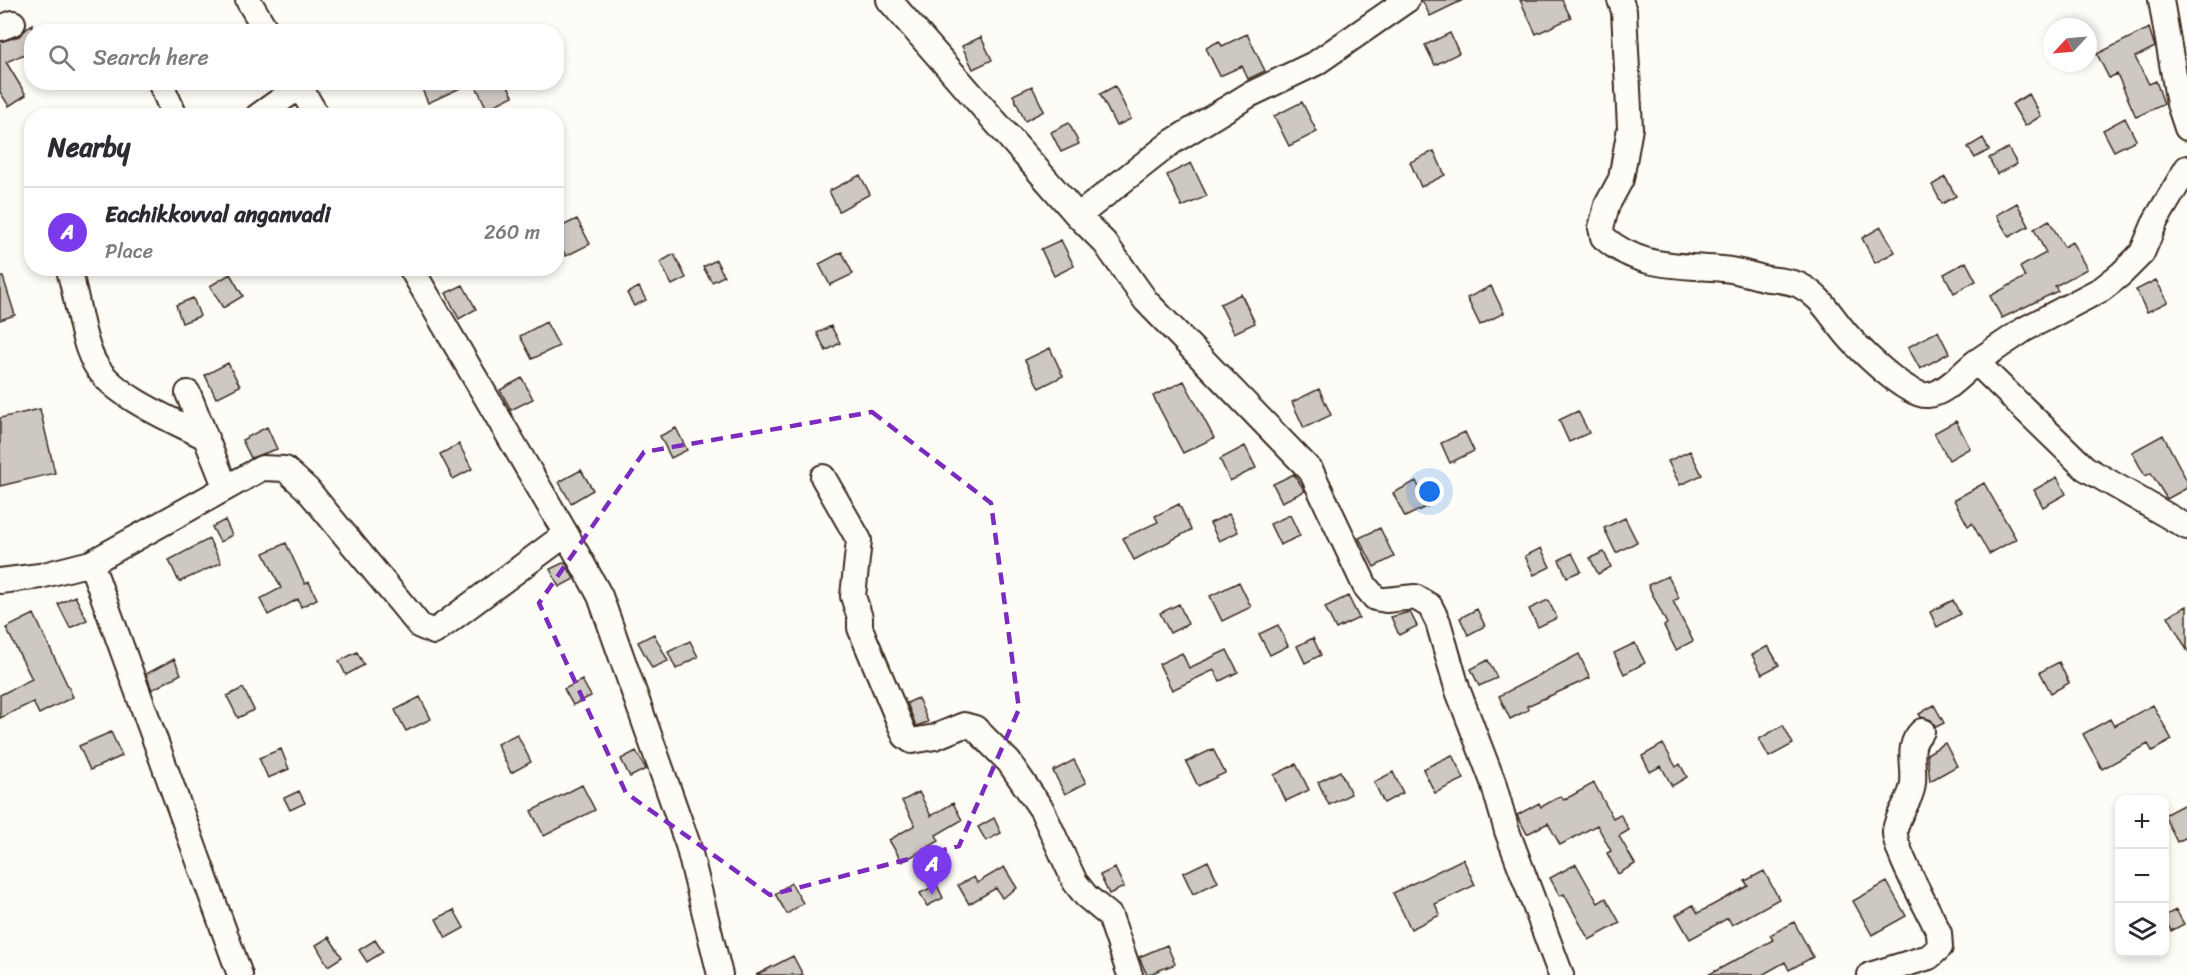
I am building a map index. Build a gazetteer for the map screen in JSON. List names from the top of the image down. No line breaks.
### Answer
{"north":"bottom left","page":{"search":"Search here","heading":"Nearby","list":[{"mark":"A","name":"Eachikkovval anganvadi","note":"Place","value":"260 m"}],"map_buttons":["+","−"],"pins":"A"}}
